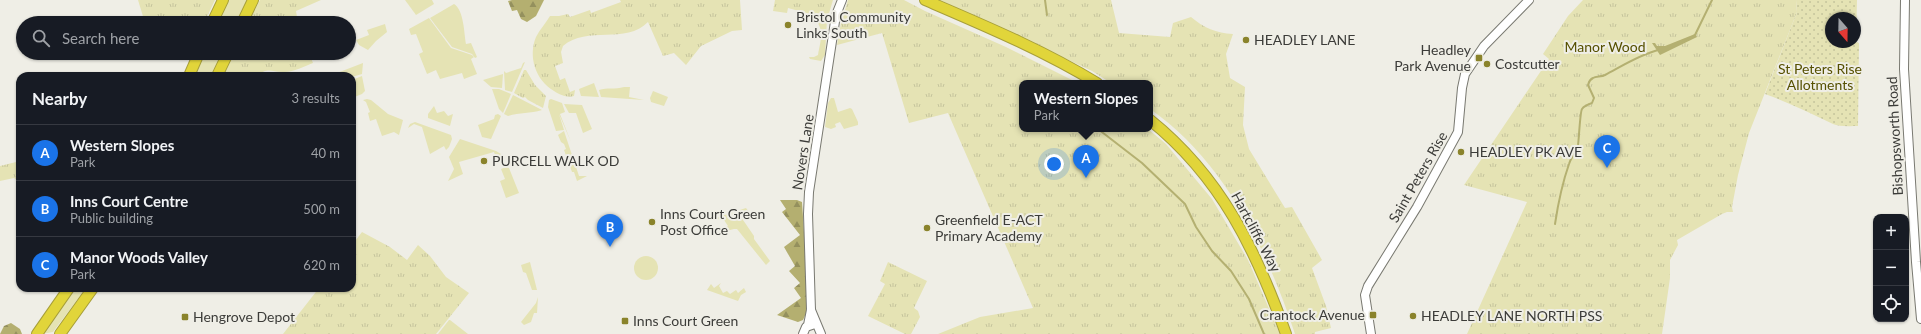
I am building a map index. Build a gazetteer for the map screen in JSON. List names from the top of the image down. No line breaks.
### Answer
{"streets":{"highway":["Hartcliffe Way"],"street":["Bishopsworth Road","Novers Lane","Saint Peters Rise"]},"parks":["Manor Wood","St Peters Rise Allotments"],"places":{"other":["Bristol Community Links South","HEADLEY LANE","Costcutter","HEADLEY PK AVE","PURCELL WALK OD","Inns Court Green Post Office","Greenfield E-ACT Primary Academy","HEADLEY LANE NORTH PSS"],"transit":["Headley Park Avenue","Crantock Avenue","Hengrove Depot","Inns Court Green"]},"north":"bottom","page":{"search":"Search here","heading":["Nearby","3 results"],"popup":["Western Slopes","Park"],"list":[{"mark":"A","name":"Western Slopes","note":"Park","value":"40 m"},{"mark":"B","name":"Inns Court Centre","note":"Public building","value":"500 m"},{"mark":"C","name":"Manor Woods Valley","note":"Park","value":"620 m"}],"pins":["C","A","B"],"map_buttons":["+","−"]}}
